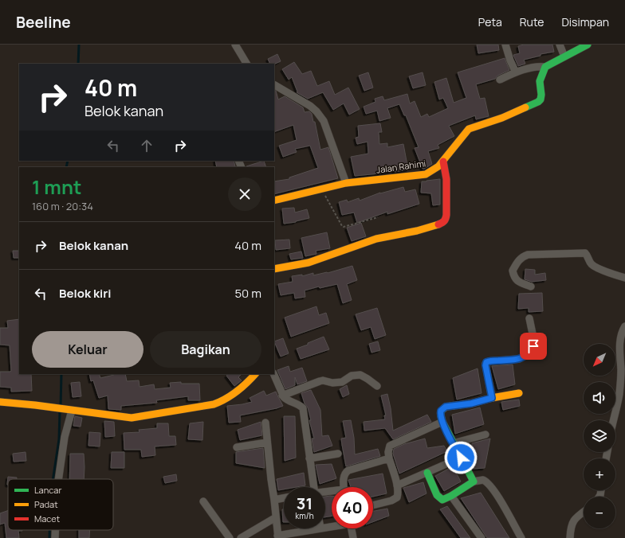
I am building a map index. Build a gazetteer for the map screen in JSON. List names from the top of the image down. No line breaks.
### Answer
{"streets":{"street":["Jalan Rahimi"]},"legend":["Lancar","Padat","Macet"],"north":"bottom left","page":{"header":"Beeline","nav":["Peta","Rute","Disimpan"],"turn":["40 m","Belok kanan"],"heading":["1 mnt","160 m · 20:34"],"list":[{"name":"Belok kanan","value":"40 m"},{"name":"Belok kiri","value":"50 m"}],"buttons":["Keluar","Bagikan"],"map_buttons":["+","−"],"speed":"31 km/h","limit":"40"}}
